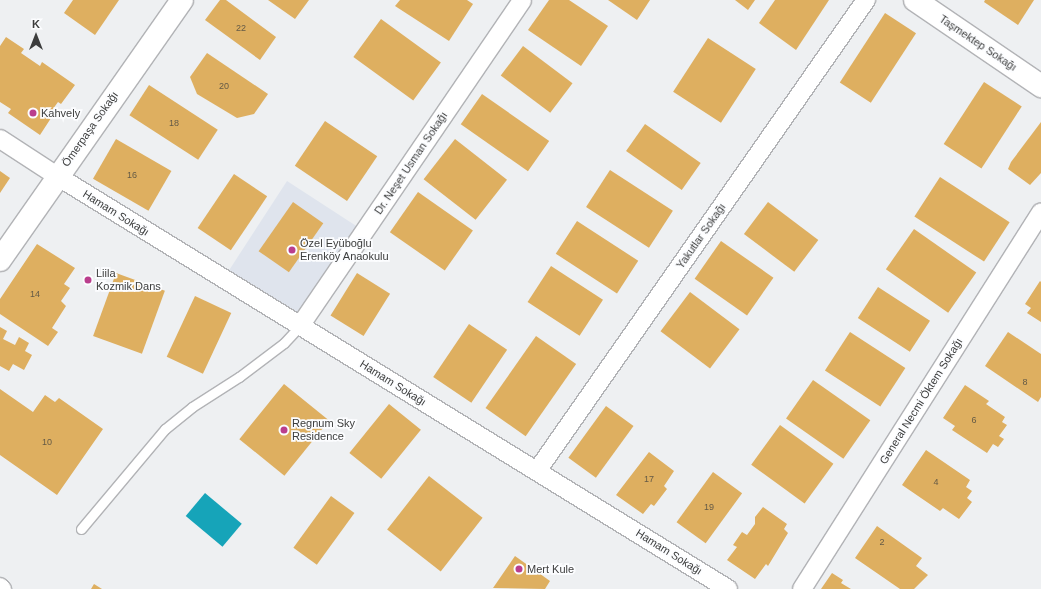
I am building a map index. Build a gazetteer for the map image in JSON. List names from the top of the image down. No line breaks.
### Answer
{"streets":{"street":["Taşmektep Sokağı","Ömerpaşa Sokağı","Dr. Neşet Usman Sokağı","Hamam Sokağı","Yakutlar Sokağı","General Necmi Öktem Sokağı"]},"crossings":[["Ömerpaşa Sokağı","Hamam Sokağı"],["Dr. Neşet Usman Sokağı","Hamam Sokağı"],["Hamam Sokağı","Yakutlar Sokağı"]],"places":["Kahvely","Özel Eyüboğlu Erenköy Anaokulu","Liila Kozmik Dans","Regnum Sky Residence","Mert Kule"],"house_numbers":["22","20","18","16","14","8","6","10","17","4","19","2"],"north":"top"}
